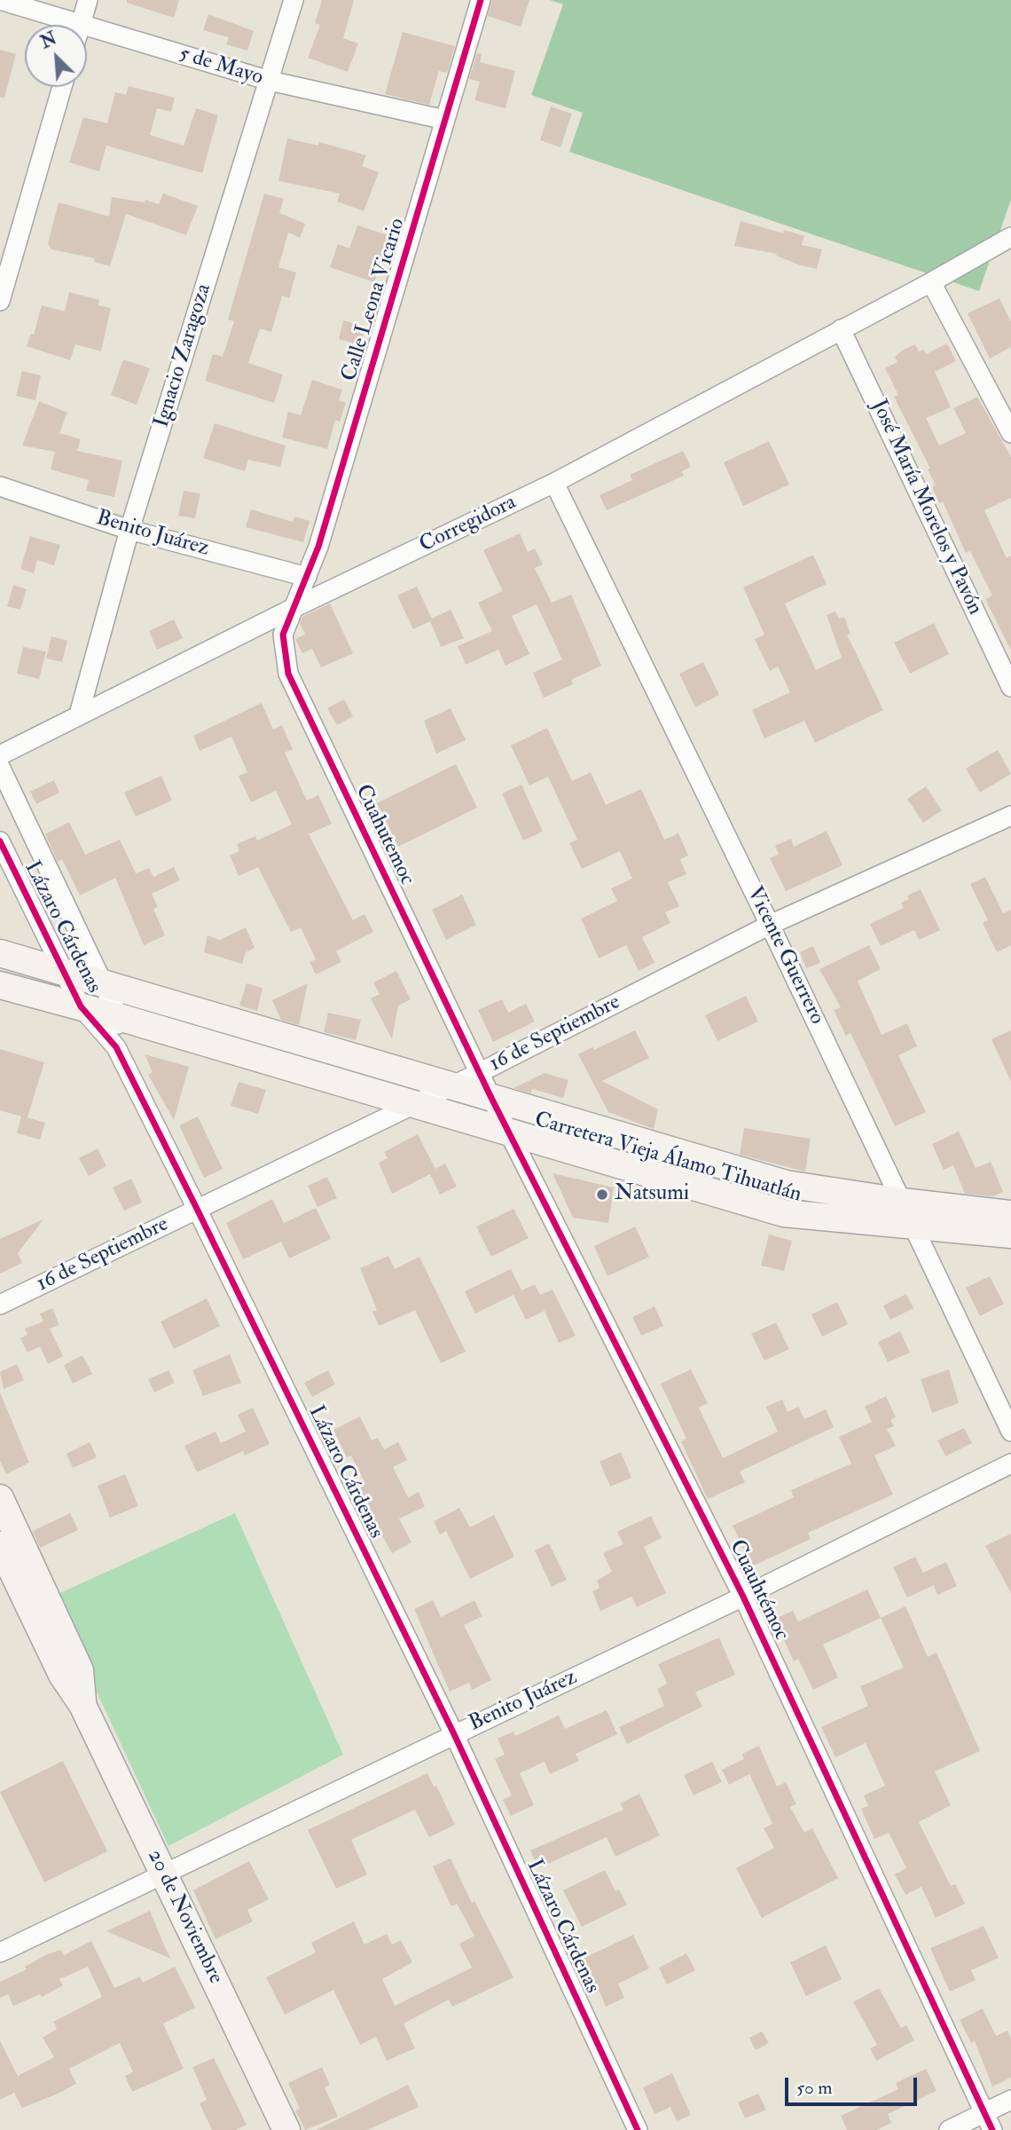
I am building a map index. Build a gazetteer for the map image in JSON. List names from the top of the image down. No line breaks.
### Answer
{"streets":{"main road":["Carretera Vieja Álamo Tihuatlán","20 de Noviembre"],"street":["5 de Mayo","Calle Leona Vicario","Ignacio Zaragoza","José María Morelos y Pavón","Corregidora","Benito Juárez","Cuahutemoc","Lázaro Cárdenas","Vicente Guerrero","16 de Septiembre","Cuauhtémoc"]},"crossings":[["5 de Mayo","Calle Leona Vicario"],["5 de Mayo","Ignacio Zaragoza"],["Calle Leona Vicario","Corregidora"],["Calle Leona Vicario","Benito Juárez"],["Calle Leona Vicario","Cuahutemoc"],["Ignacio Zaragoza","Corregidora"],["Ignacio Zaragoza","Benito Juárez"],["José María Morelos y Pavón","Corregidora"],["Corregidora","Cuahutemoc"],["Corregidora","Vicente Guerrero"],["Benito Juárez","Lázaro Cárdenas"],["Benito Juárez","Cuauhtémoc"],["Benito Juárez","20 de Noviembre"],["Cuahutemoc","16 de Septiembre"],["Cuahutemoc","Carretera Vieja Álamo Tihuatlán"],["Cuahutemoc","Cuauhtémoc"],["Lázaro Cárdenas","16 de Septiembre"],["Lázaro Cárdenas","Carretera Vieja Álamo Tihuatlán"],["Vicente Guerrero","16 de Septiembre"],["Vicente Guerrero","Carretera Vieja Álamo Tihuatlán"],["16 de Septiembre","Carretera Vieja Álamo Tihuatlán"],["16 de Septiembre","Cuauhtémoc"],["Carretera Vieja Álamo Tihuatlán","Cuauhtémoc"]],"places":["Natsumi"],"scale_bar":"50 m","north":"top left"}
